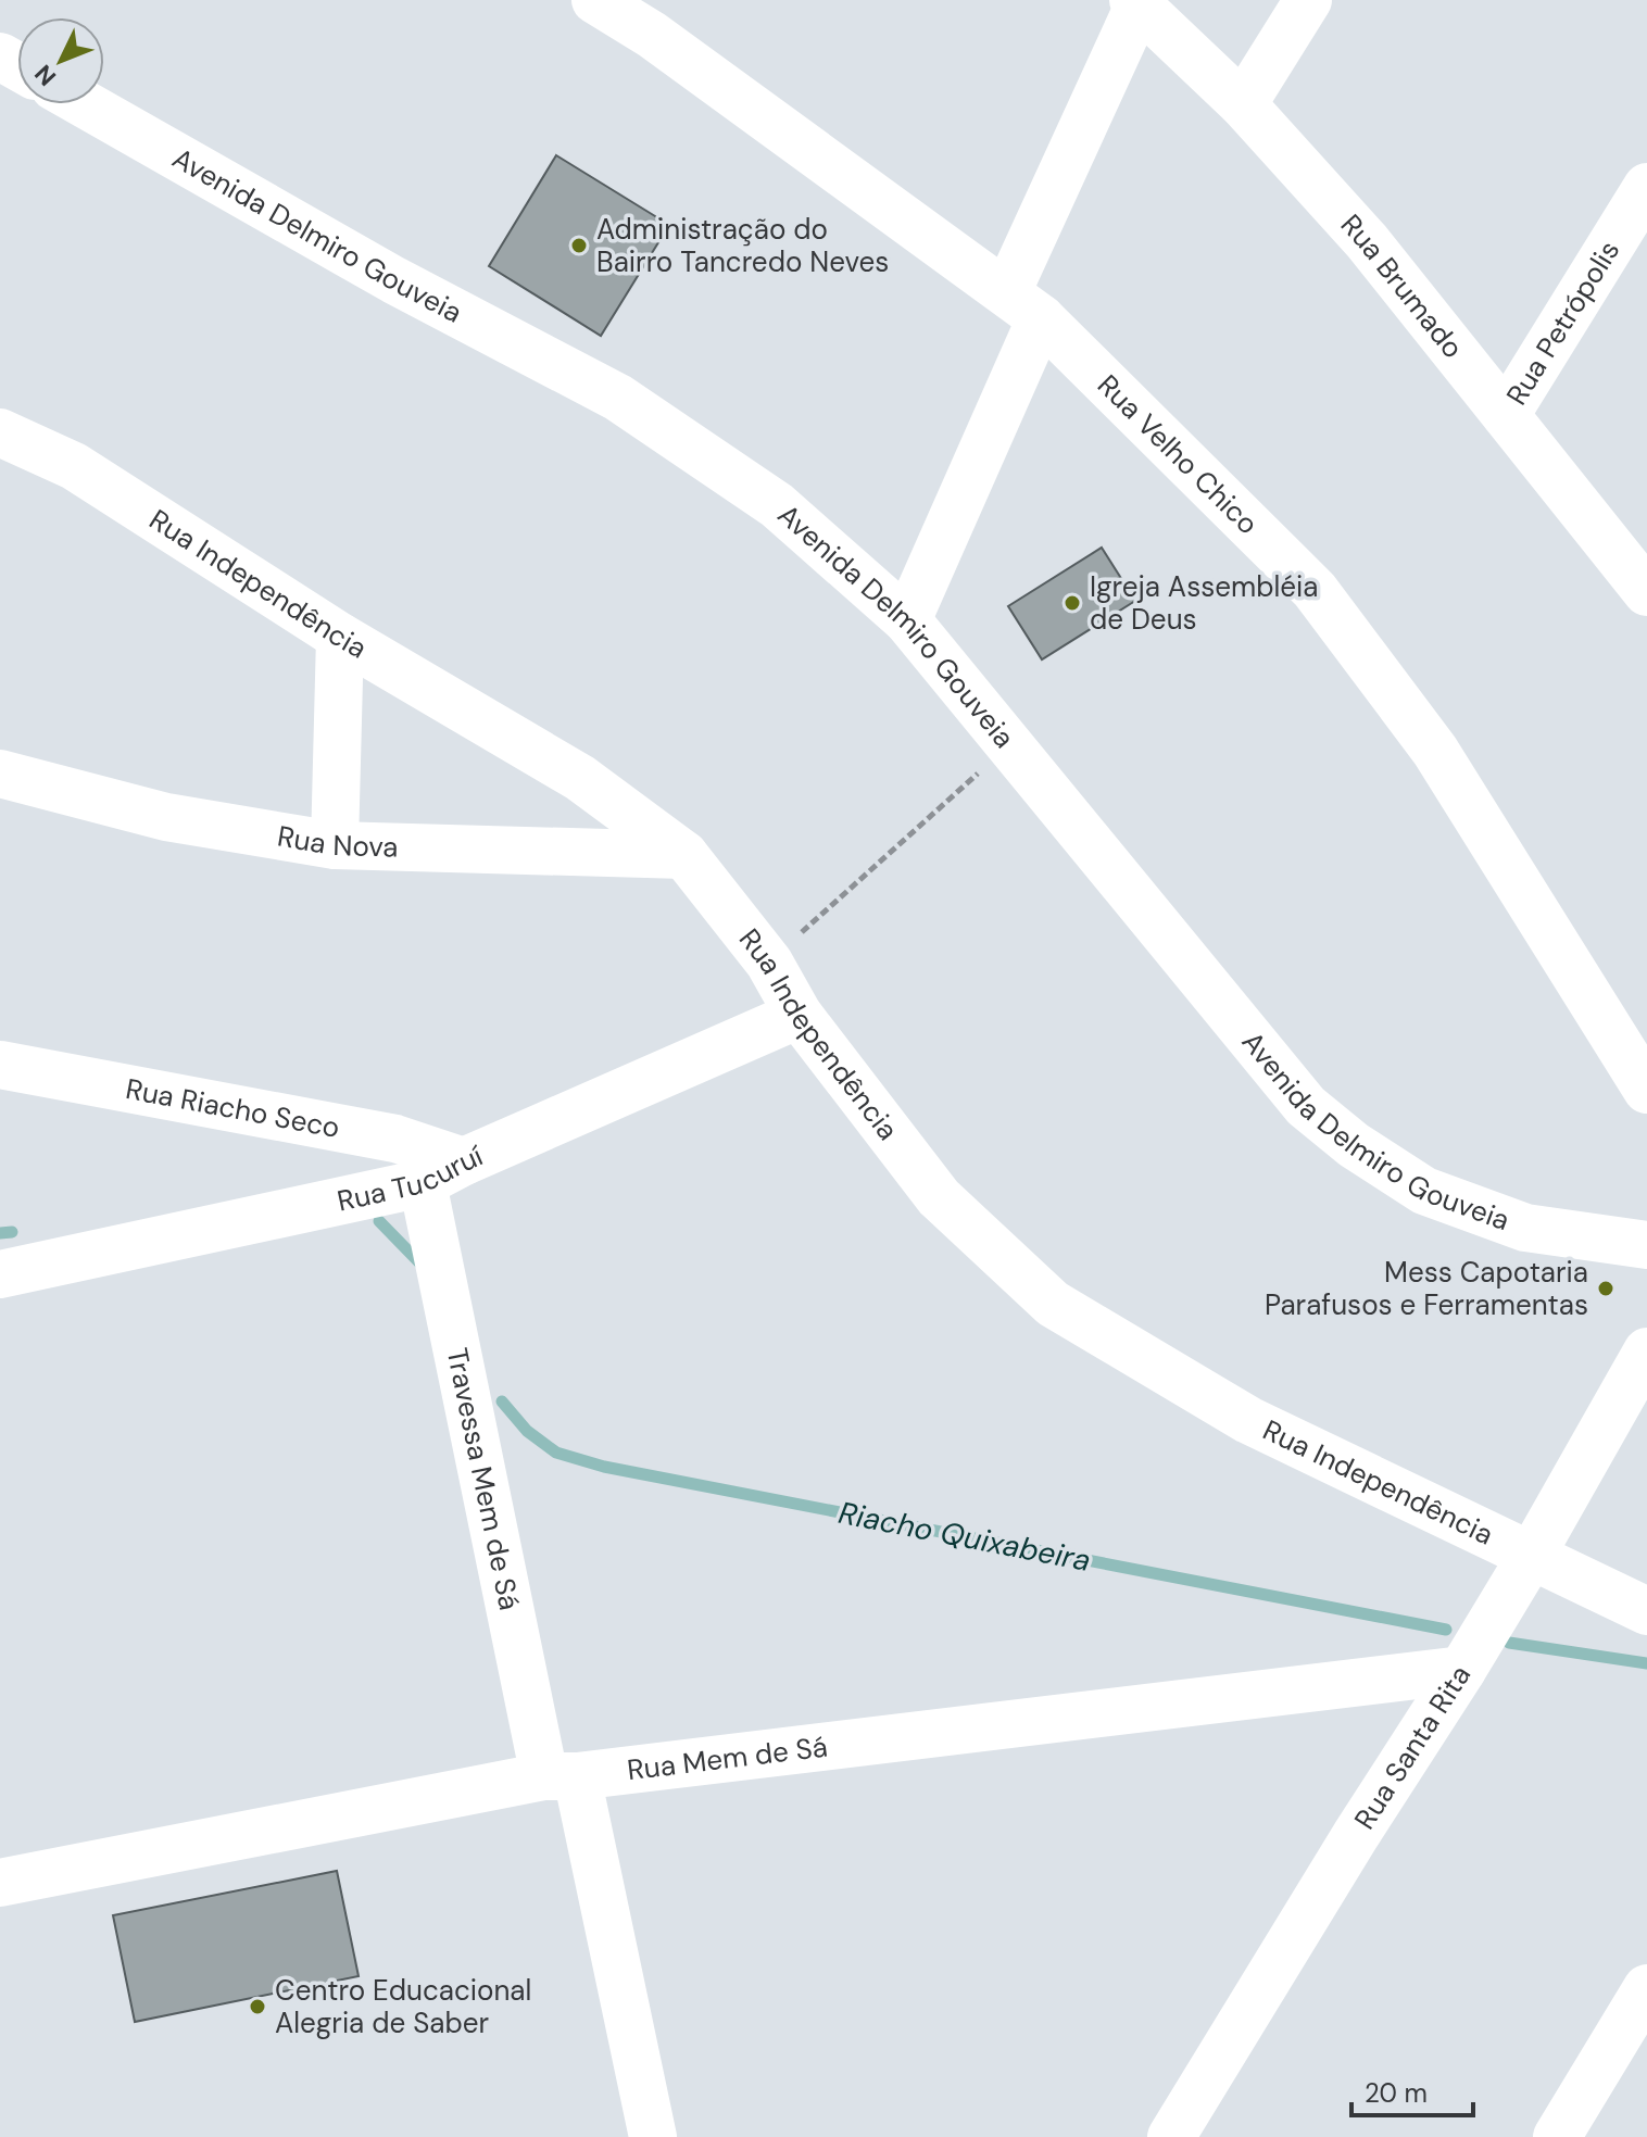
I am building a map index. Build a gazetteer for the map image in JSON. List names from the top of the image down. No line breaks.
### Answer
{"streets":{"street":["Avenida Delmiro Gouveia","Rua Brumado","Rua Petrópolis","Rua Velho Chico","Rua Independência","Rua Nova","Rua Riacho Seco","Rua Tucuruí","Travessa Mem de Sá","Rua Santa Rita","Rua Mem de Sá"]},"crossings":[["Rua Brumado","Rua Petrópolis"],["Rua Independência","Rua Nova"],["Rua Independência","Rua Tucuruí"],["Rua Independência","Rua Santa Rita"],["Rua Riacho Seco","Rua Tucuruí"],["Rua Riacho Seco","Travessa Mem de Sá"],["Rua Tucuruí","Travessa Mem de Sá"],["Travessa Mem de Sá","Rua Mem de Sá"],["Rua Santa Rita","Rua Mem de Sá"]],"water":["Riacho Quixabeira"],"places":["Administração do Bairro Tancredo Neves","Igreja Assembléia de Deus","Mess Capotaria Parafusos e Ferramentas","Centro Educacional Alegria de Saber"],"scale_bar":"20 m","north":"bottom left"}
